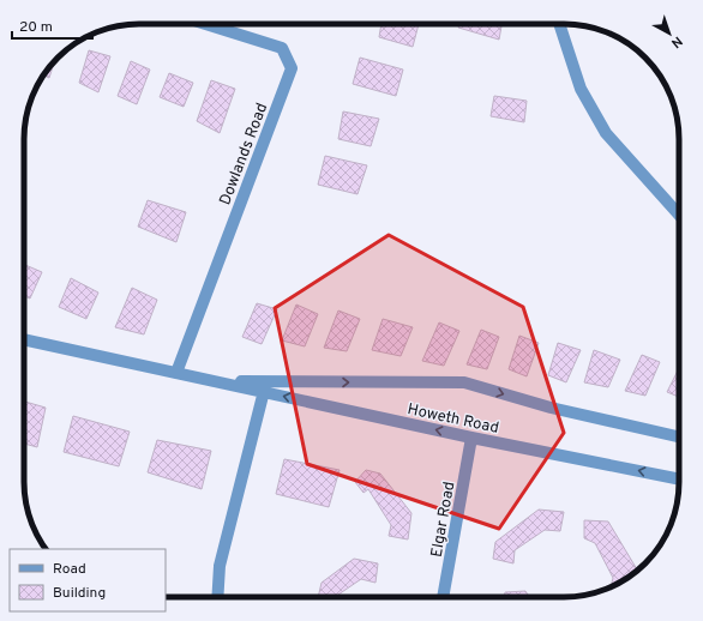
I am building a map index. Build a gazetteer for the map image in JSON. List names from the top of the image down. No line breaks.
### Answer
{"streets":{"street":["Dowlands Road","Howeth Road","Elgar Road"]},"crossings":[["Dowlands Road","Howeth Road"],["Howeth Road","Elgar Road"]],"legend":["Road","Building"],"scale_bar":"20 m","north":"bottom right"}
